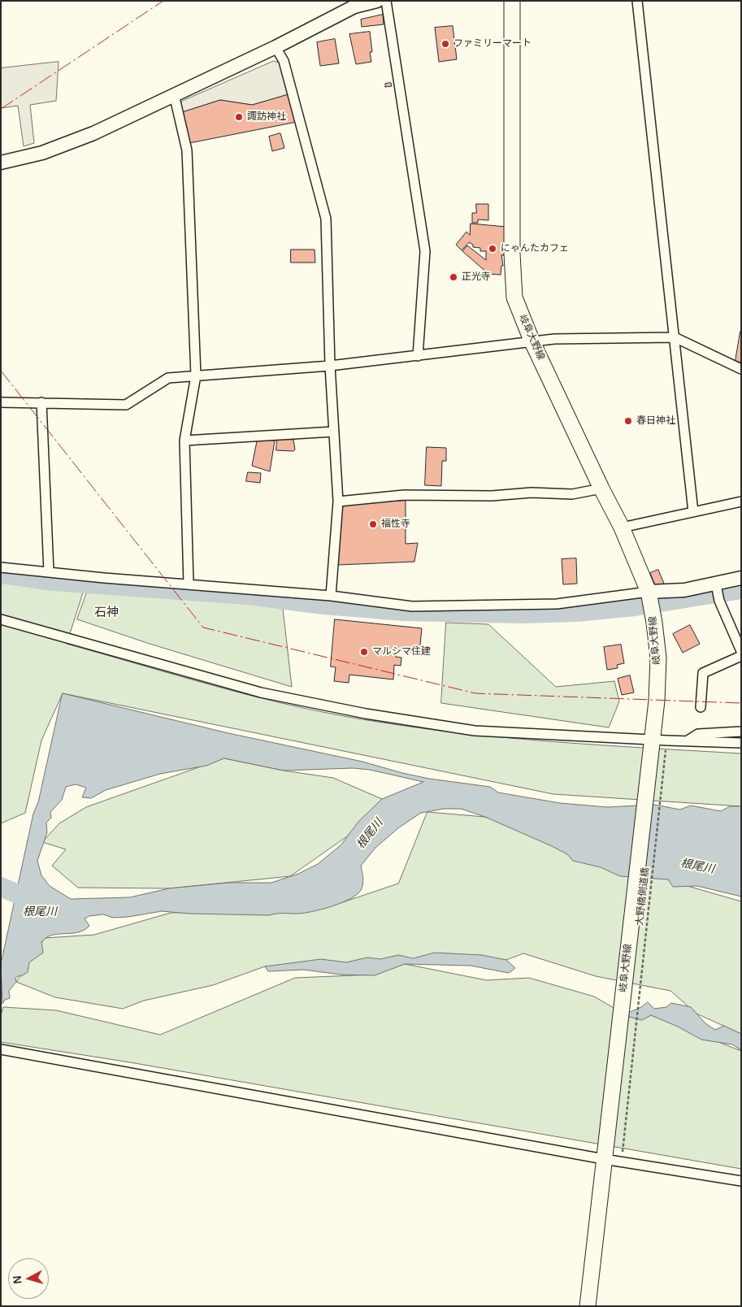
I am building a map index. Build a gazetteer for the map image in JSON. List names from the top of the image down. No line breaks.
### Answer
{"streets":{"main road":["岐阜大野線"],"path":["大野橋側道橋"]},"districts":["石神"],"water":["根尾川"],"places":["ファミリーマート","諏訪神社","にゃんたカフェ","正光寺","春日神社","福性寺","マルシマ住建"],"north":"left"}
